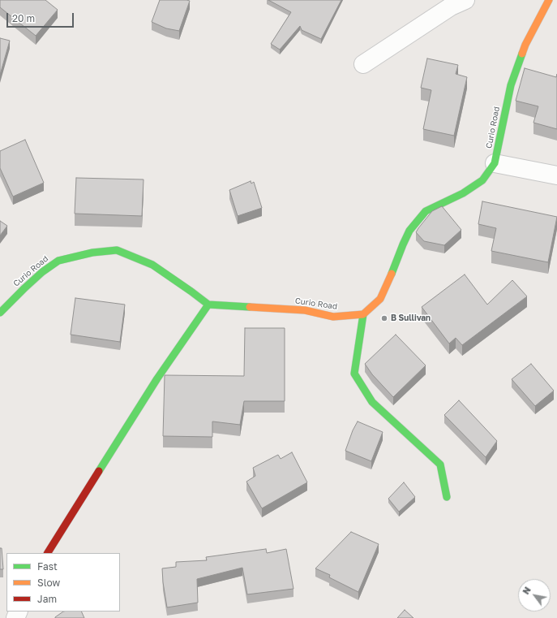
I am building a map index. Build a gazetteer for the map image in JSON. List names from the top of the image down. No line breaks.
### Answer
{"streets":{"main road":["Curio Road"]},"places":["B Sullivan"],"legend":["Fast","Slow","Jam"],"scale_bar":"20 m","north":"top left"}
